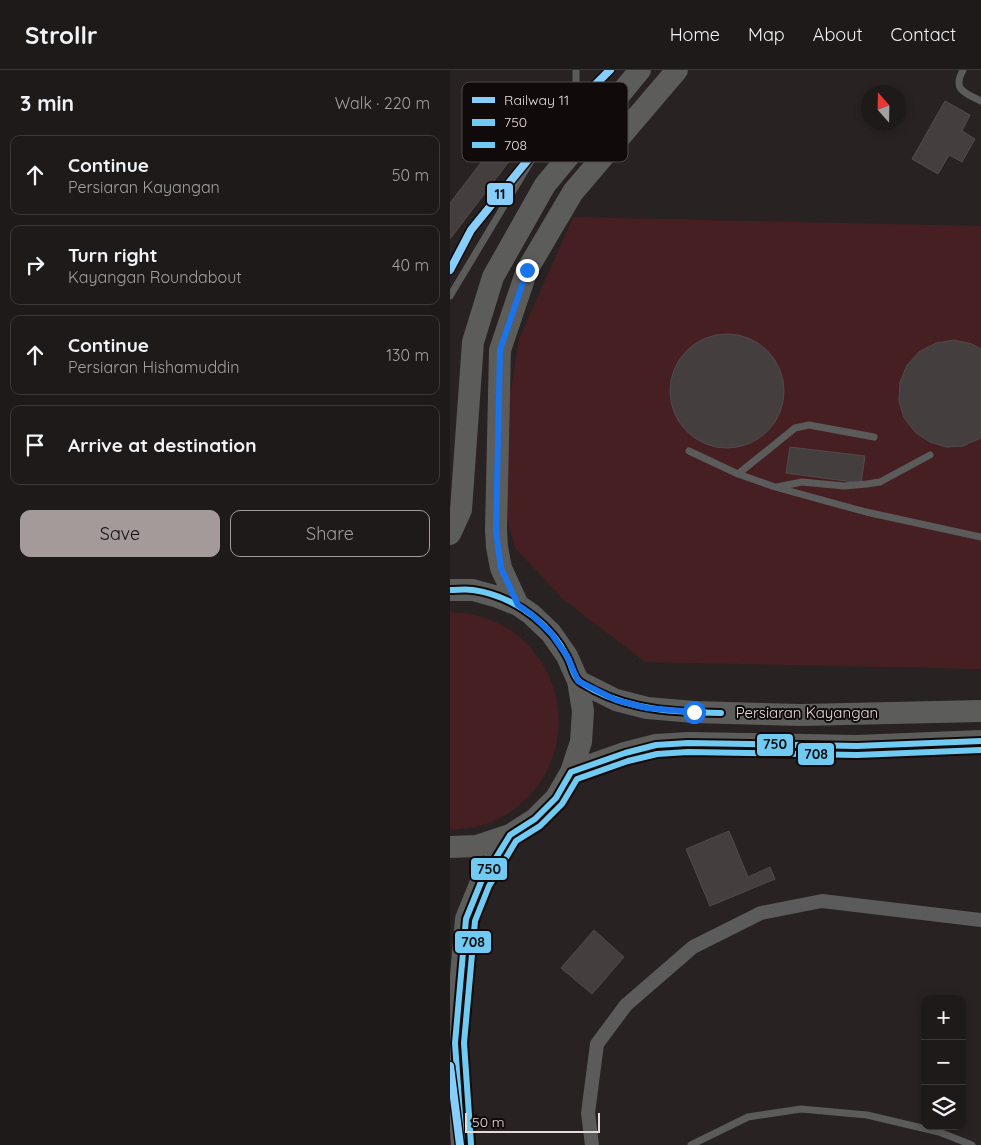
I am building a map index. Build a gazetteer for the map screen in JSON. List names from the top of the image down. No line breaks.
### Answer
{"streets":{"main road":["Persiaran Kayangan"]},"lines":["rail line 11","transit line 750","transit line 708"],"legend":["Railway 11","750","708"],"scale_bar":"50 m","north":"top","page":{"header":"Strollr","nav":["Home","Map","About","Contact"],"heading":["3 min","Walk · 220 m"],"list":[["Continue","Persiaran Kayangan","50 m"],["Turn right","Kayangan Roundabout","40 m"],["Continue","Persiaran Hishamuddin","130 m"],"Arrive at destination"],"buttons":["Save","Share"],"map_buttons":["+","−"],"scale":"50 m"}}
